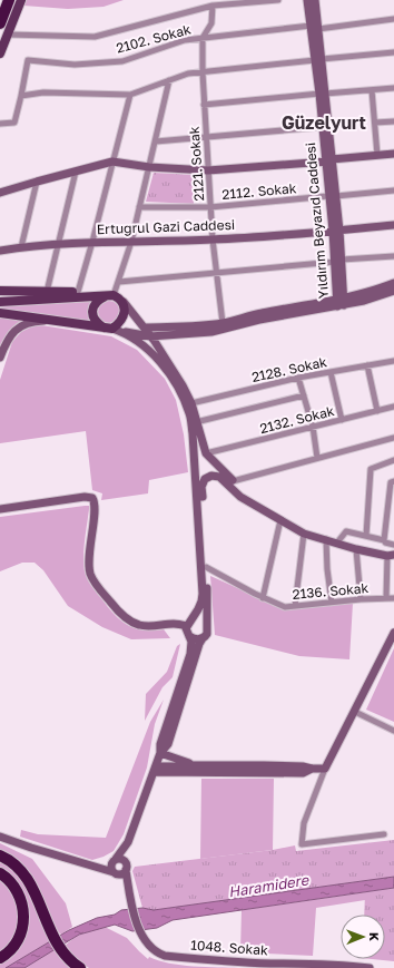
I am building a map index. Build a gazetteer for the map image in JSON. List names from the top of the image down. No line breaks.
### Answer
{"streets":{"main road":["Yıldırım Beyazıd Caddesi","Ertuğrul Gazi Caddesi","1048. Sokak"],"street":["2102. Sokak","2121. Sokak","2112. Sokak","2128. Sokak","2132. Sokak","2136. Sokak"]},"crossings":[["2102. Sokak","2121. Sokak"],["2102. Sokak","Yıldırım Beyazıd Caddesi"],["2121. Sokak","2112. Sokak"],["2121. Sokak","Ertuğrul Gazi Caddesi"],["2112. Sokak","Yıldırım Beyazıd Caddesi"],["Yıldırım Beyazıd Caddesi","Ertuğrul Gazi Caddesi"]],"districts":["Güzelyurt"],"water":["Haramidere"],"north":"right"}
